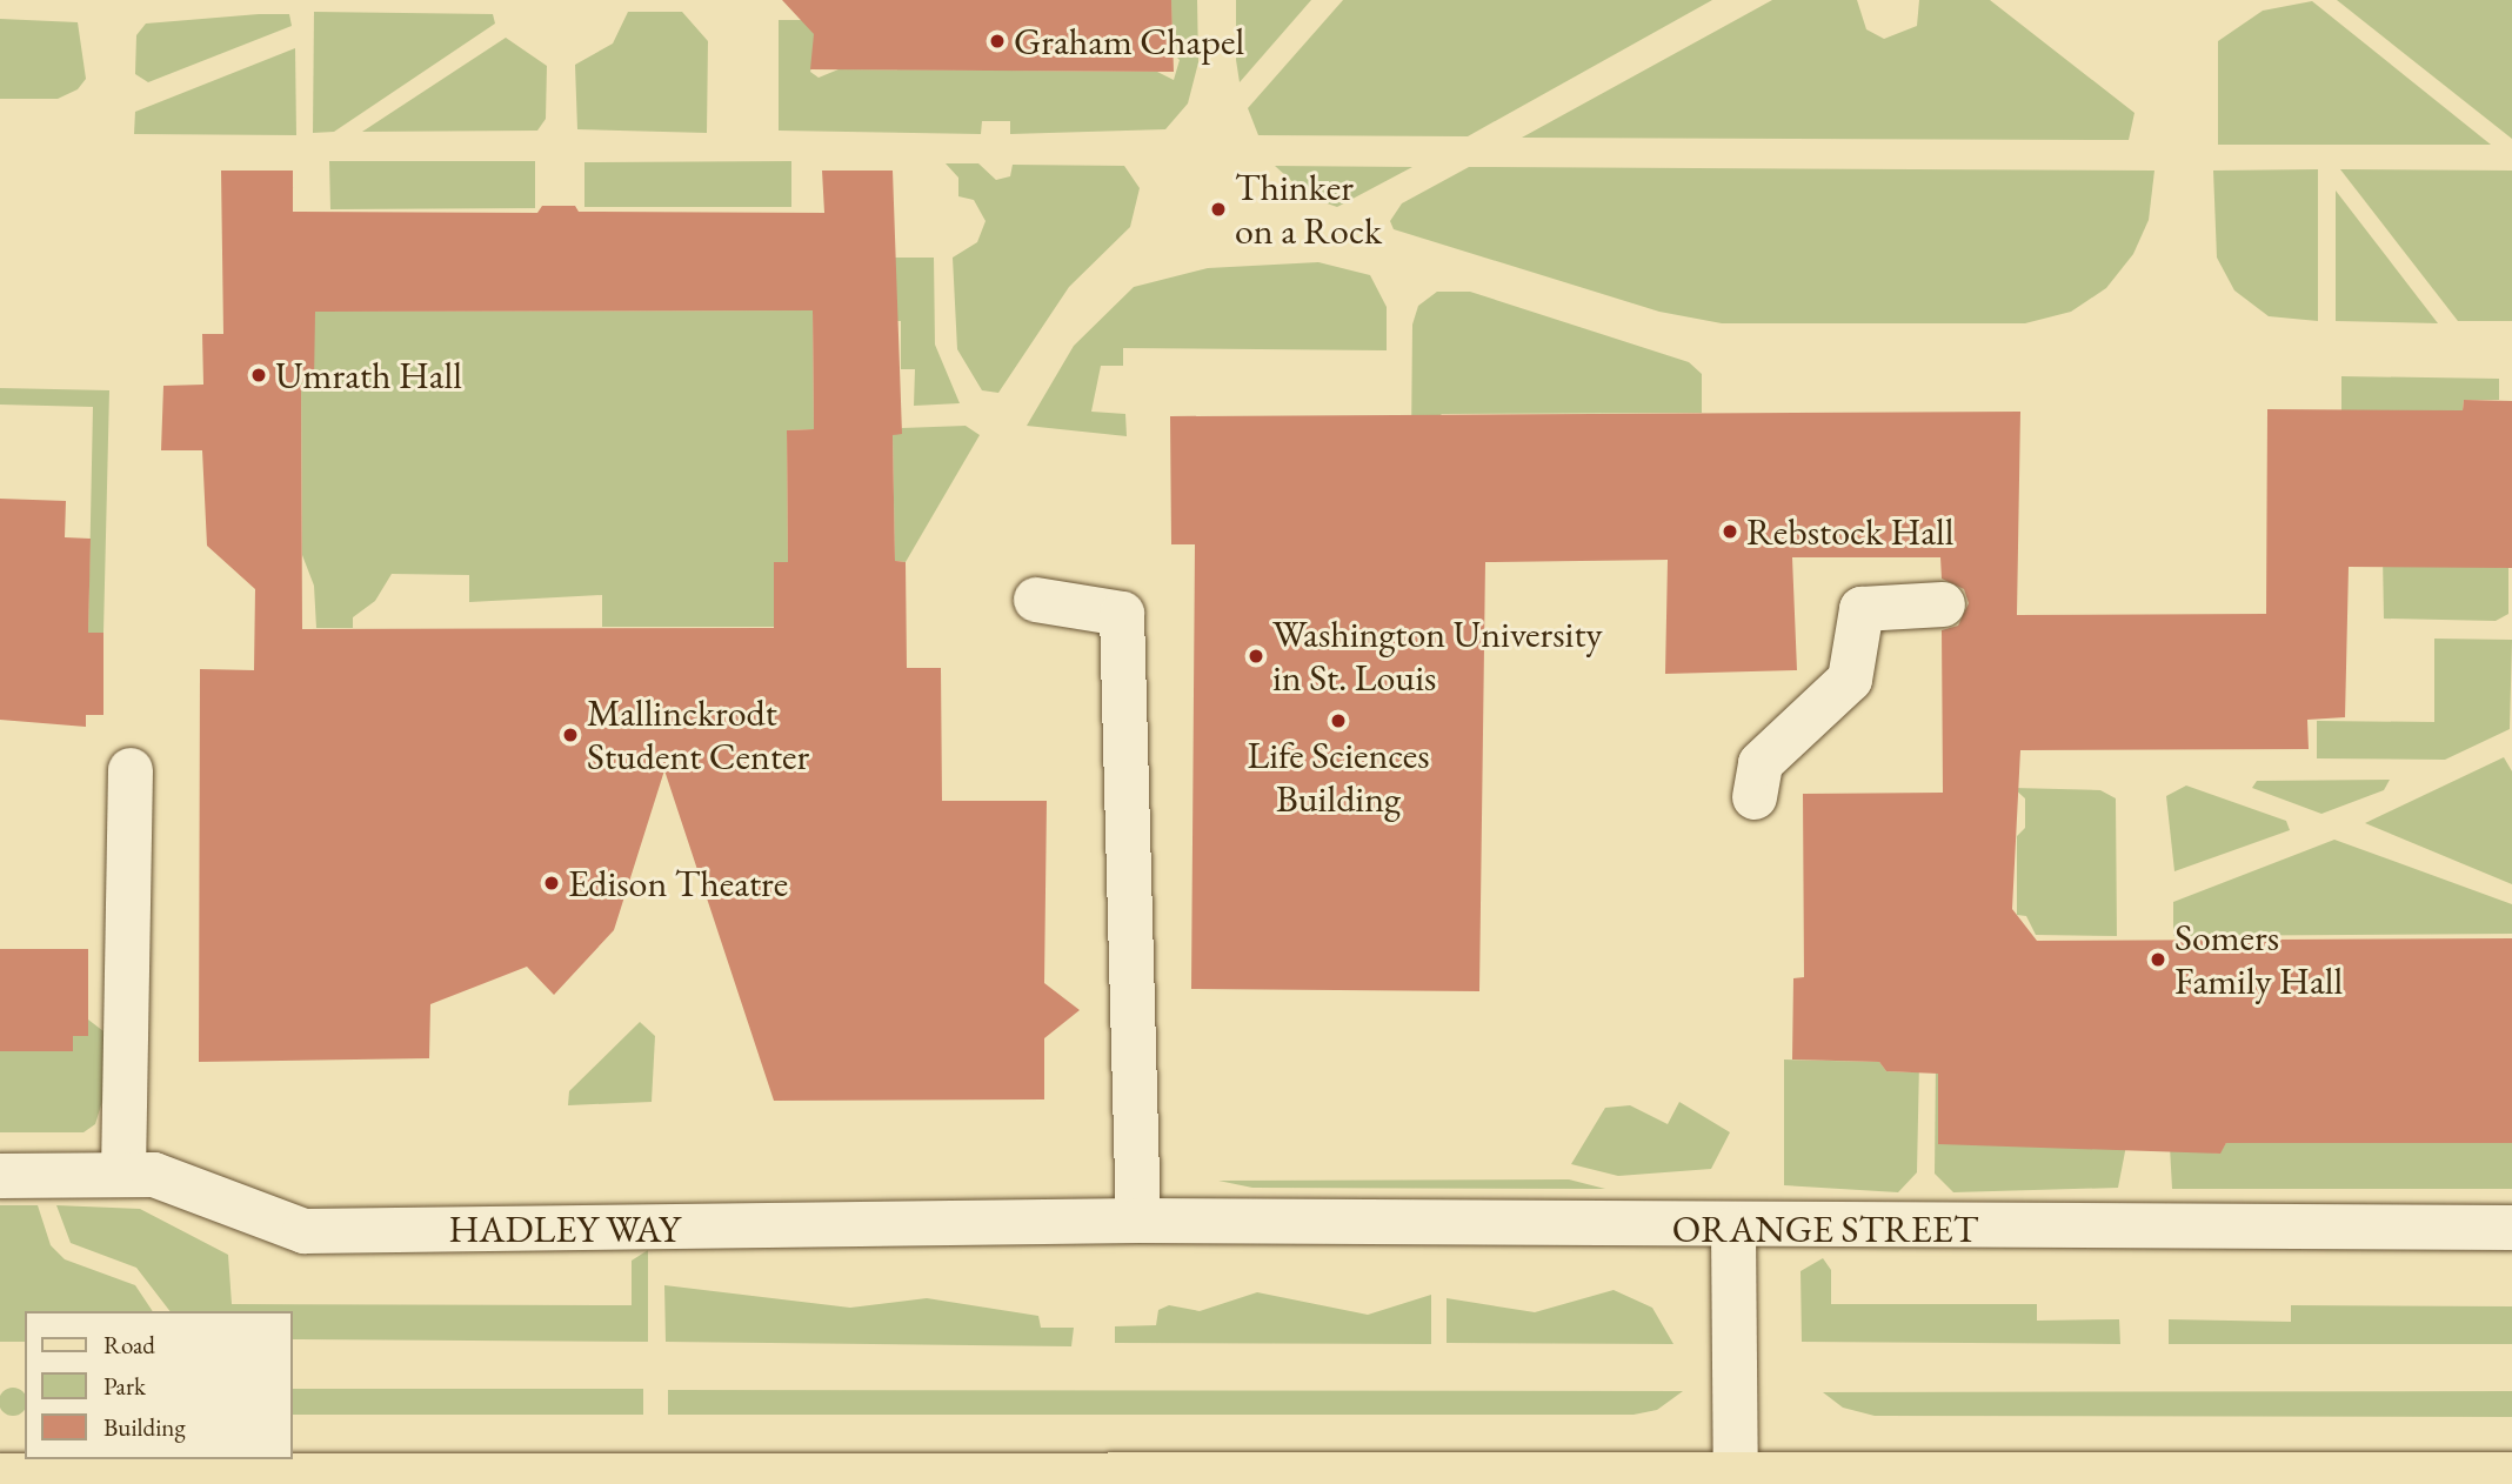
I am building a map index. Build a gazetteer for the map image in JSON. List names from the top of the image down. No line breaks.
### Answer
{"streets":{"lane":["HADLEY WAY","ORANGE STREET"]},"crossings":[["HADLEY WAY","ORANGE STREET"]],"places":["Graham Chapel","Thinker on a Rock","Umrath Hall","Rebstock Hall","Washington University in St. Louis","Life Sciences Building","Mallinckrodt Student Center","Edison Theatre","Somers Family Hall"],"legend":["Road","Park","Building"]}
